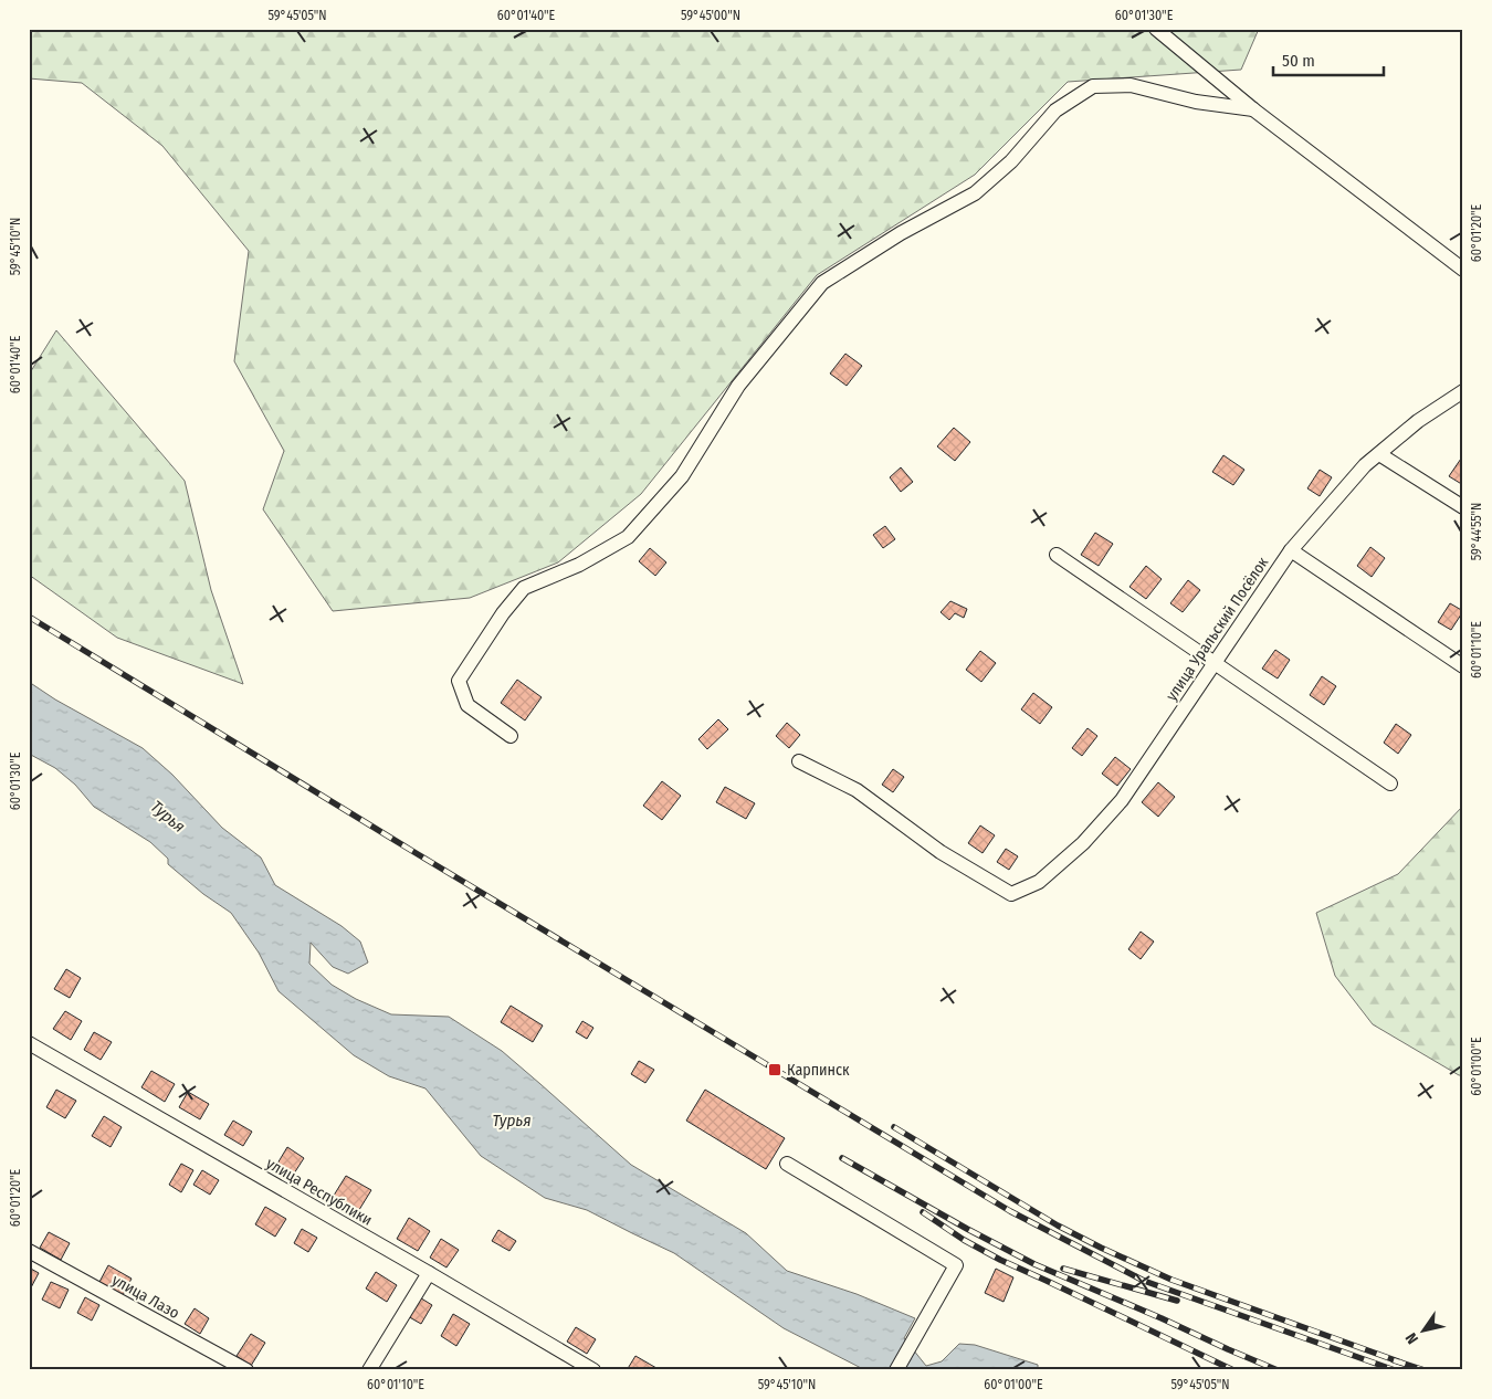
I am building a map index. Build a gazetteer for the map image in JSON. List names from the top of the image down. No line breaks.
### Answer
{"streets":{"street":["улица Уральский Посёлок","улица Республики","улица Лазо"]},"water":["Турья"],"places":{"transit":["Карпинск"]},"scale_bar":"50 m","north":"bottom left","coordinates":["59°45'05\"N","60°01'40\"E","59°45'00\"N","60°01'30\"E","60°01'20\"E","59°45'10\"N","59°44'55\"N","60°01'10\"E","60°01'00\"E"]}
